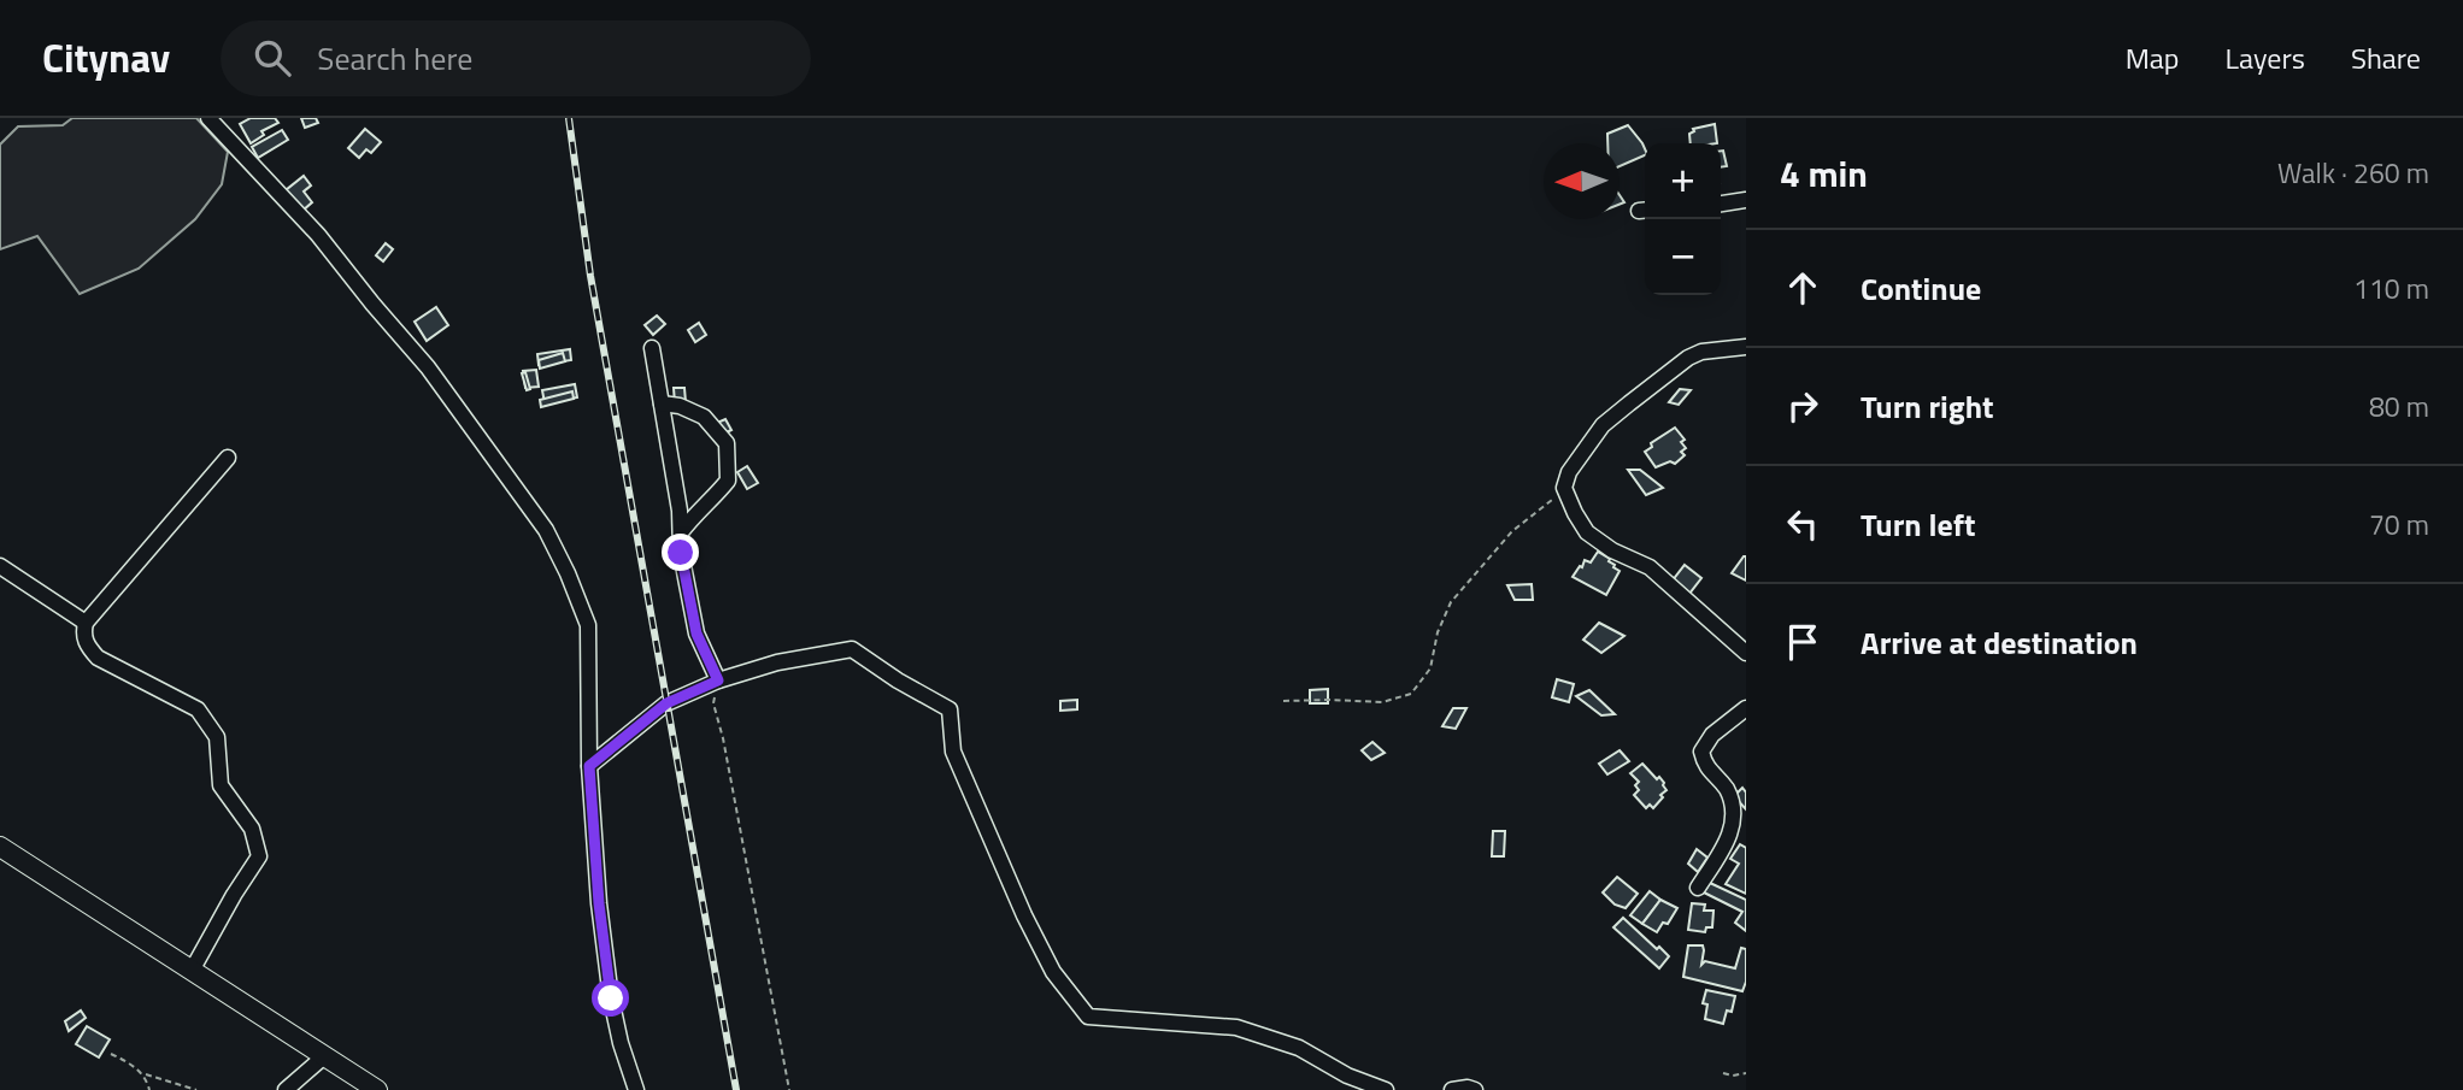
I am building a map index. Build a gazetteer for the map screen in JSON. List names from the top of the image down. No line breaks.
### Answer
{"north":"left","page":{"header":"Citynav","search":"Search here","nav":["Map","Layers","Share"],"heading":["4 min","Walk · 260 m"],"map_buttons":["+","−"],"list":[["Continue","110 m"],["Turn right","80 m"],["Turn left","70 m"],"Arrive at destination"]}}
